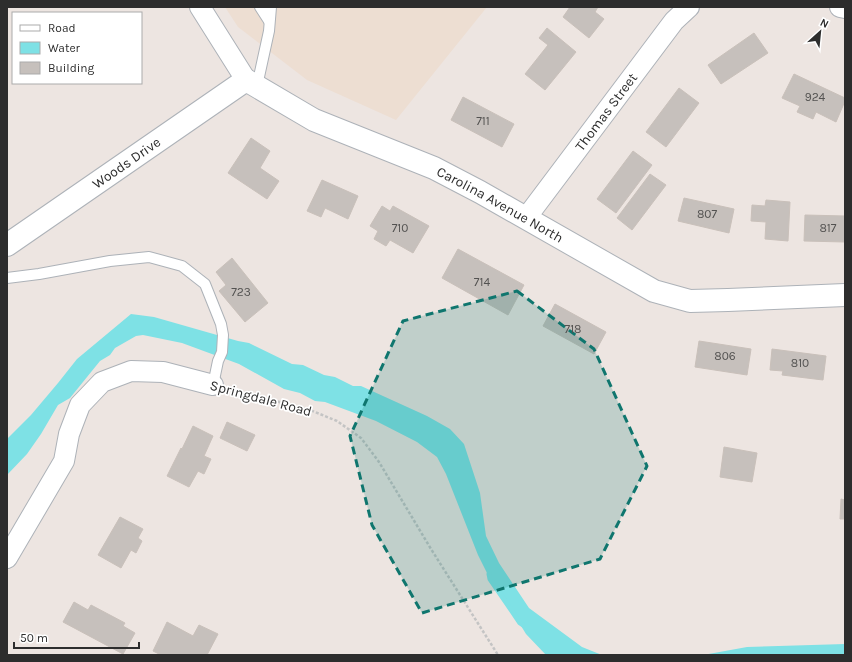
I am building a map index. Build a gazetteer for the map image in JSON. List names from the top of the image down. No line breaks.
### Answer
{"streets":{"street":["Thomas Street","Woods Drive","Carolina Avenue North","Springdale Road"]},"crossings":[["Thomas Street","Carolina Avenue North"],["Woods Drive","Carolina Avenue North"]],"house_numbers":["924","711","807","710","817","714","723","718","806","810"],"legend":["Road","Water","Building"],"scale_bar":"50 m","north":"top right"}
